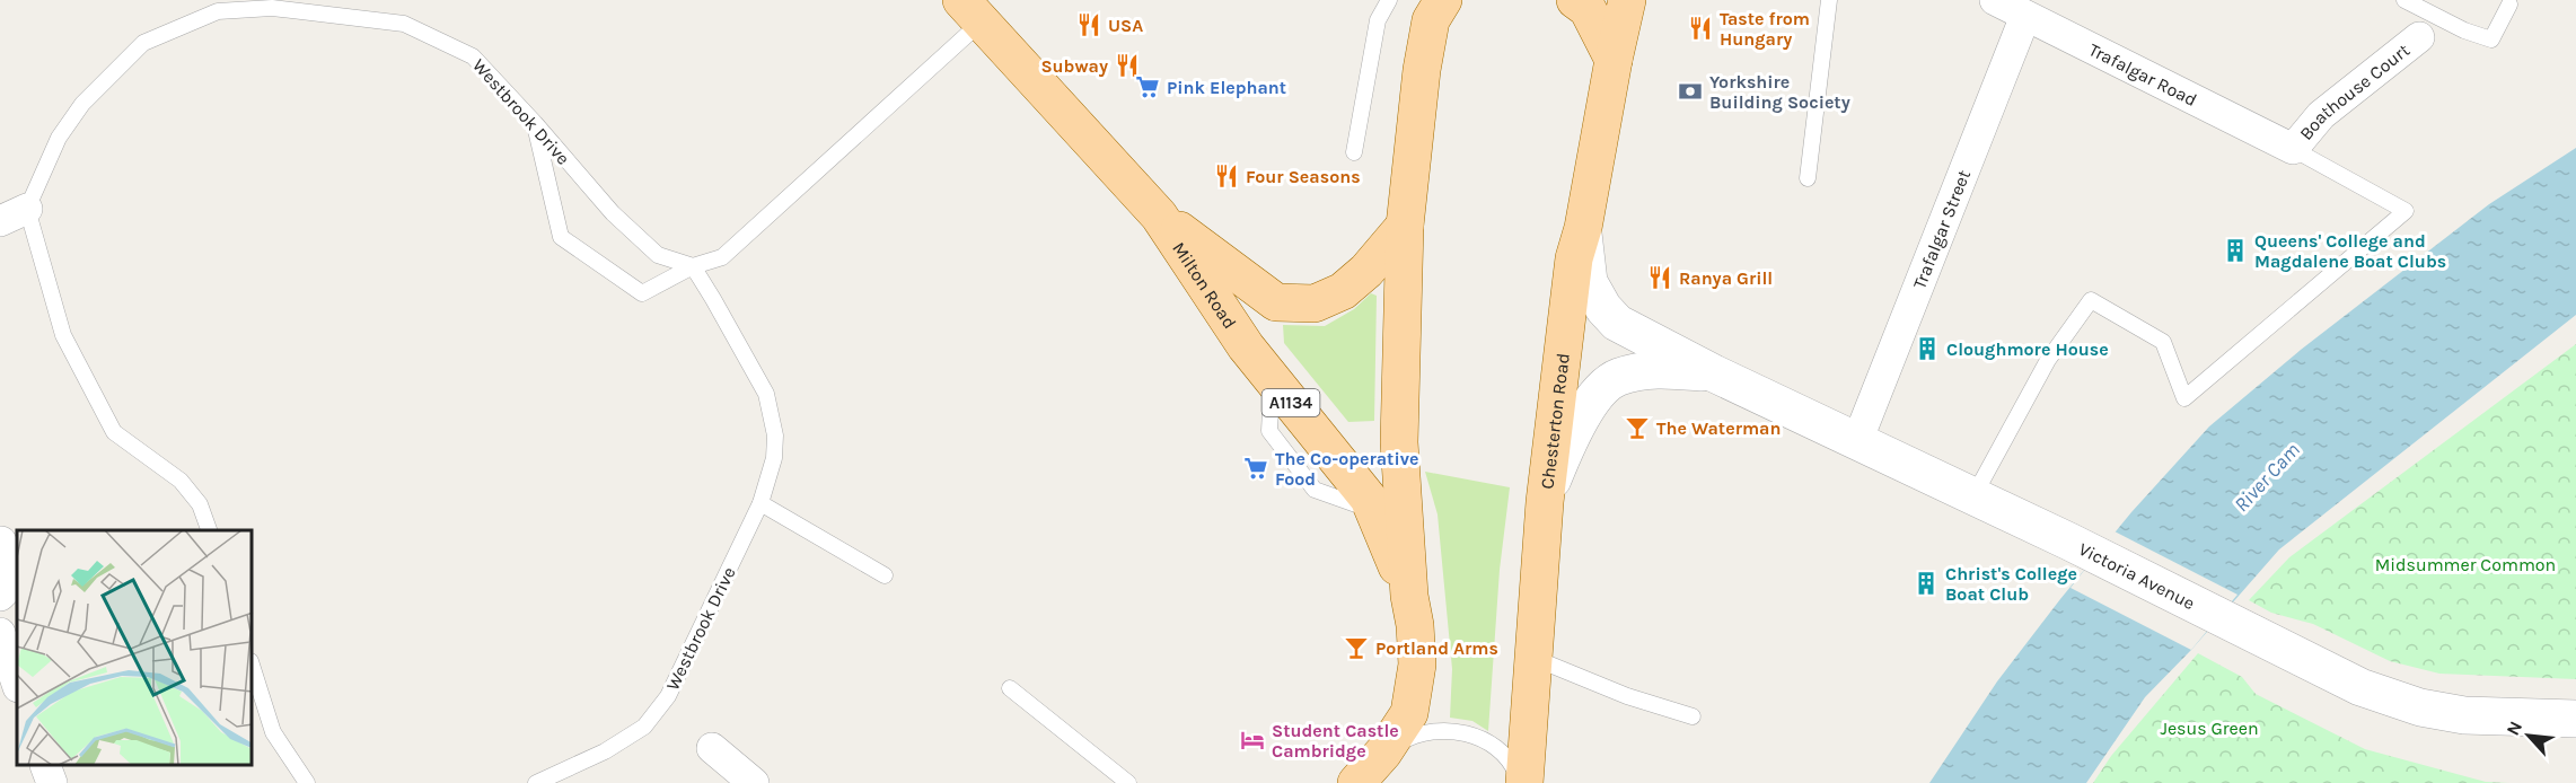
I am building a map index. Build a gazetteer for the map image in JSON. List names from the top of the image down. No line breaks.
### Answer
{"streets":{"main road":["Milton Road","A1134","Chesterton Road"],"street":["Trafalgar Road","Boathouse Court","Trafalgar Street","Victoria Avenue"],"lane":["Westbrook Drive"]},"crossings":[["Trafalgar Road","Boathouse Court"],["Trafalgar Road","Trafalgar Street"],["Trafalgar Street","Victoria Avenue"],["Milton Road","A1134"],["Chesterton Road","Victoria Avenue"]],"water":["River Cam"],"parks":["Midsummer Common","Jesus Green"],"places":{"restaurant":["USA","Taste from Hungary","Subway","Four Seasons","Ranya Grill"],"supermarket":["Pink Elephant","The Co-operative Food"],"bank":["Yorkshire Building Society"],"building":["Queens' College and Magdalene Boat Clubs","Cloughmore House","Christ's College Boat Club"],"bar":["The Waterman","Portland Arms"],"hotel":["Student Castle Cambridge"]},"north":"top left"}
